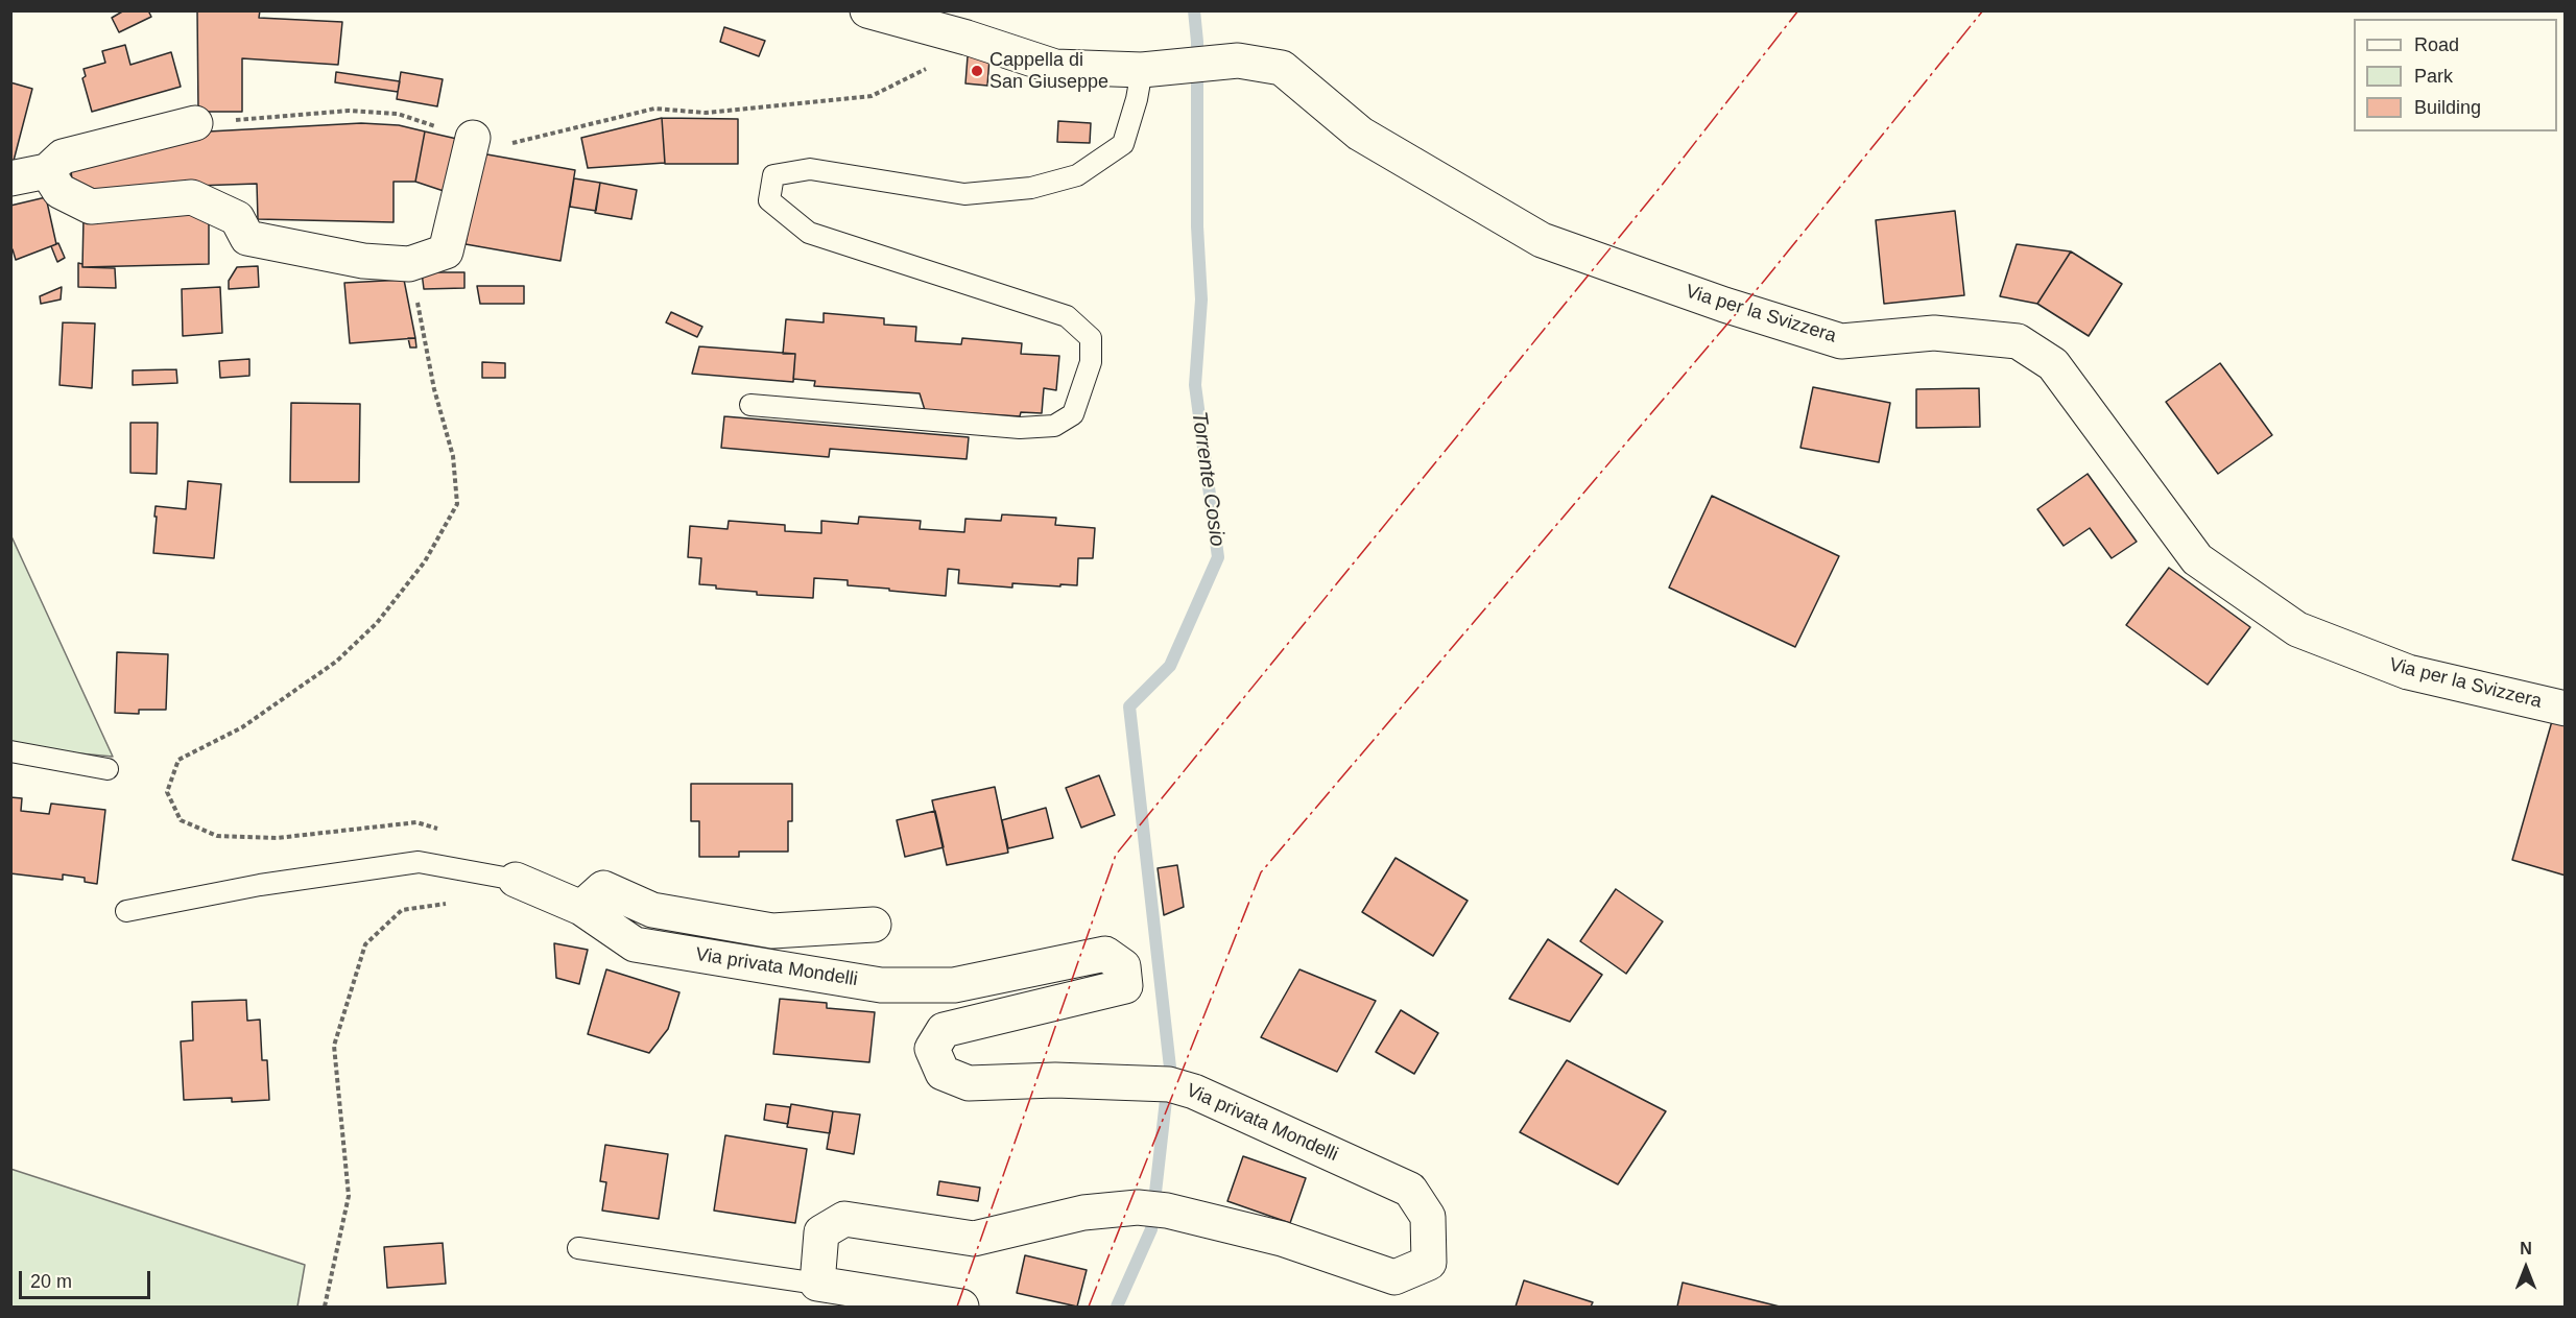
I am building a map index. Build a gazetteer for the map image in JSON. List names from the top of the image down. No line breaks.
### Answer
{"streets":{"street":["Via per la Svizzera","Via privata Mondelli"]},"water":["Torrente Cosio"],"places":["Cappella di San Giuseppe"],"legend":["Road","Park","Building"],"scale_bar":"20 m","north":"top"}
